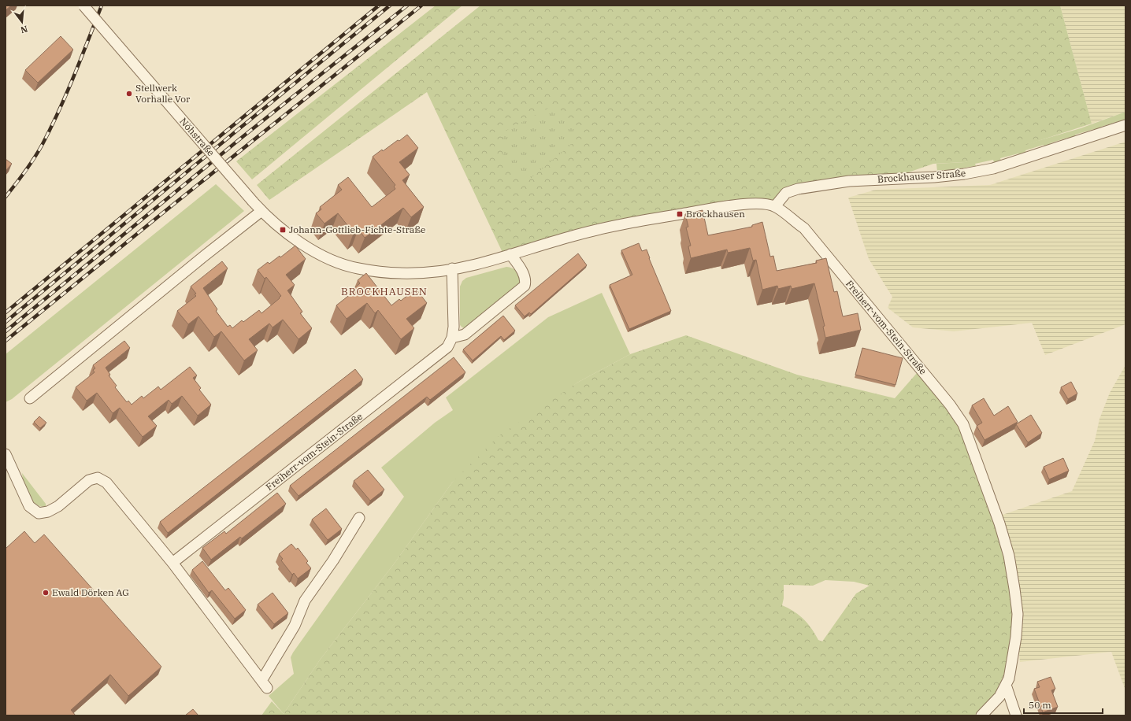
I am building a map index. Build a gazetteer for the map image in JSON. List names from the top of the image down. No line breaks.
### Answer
{"streets":{"street":["Nöhstraße","Brockhauser Straße","Freiherr-vom-Stein-Straße"]},"crossings":[["Nöhstraße","Freiherr-vom-Stein-Straße"],["Brockhauser Straße","Freiherr-vom-Stein-Straße"]],"districts":["BROCKHAUSEN"],"places":{"other":["Stellwerk Vorhalle Vor","Ewald Dörken AG"],"transit":["Brockhausen","Johann-Gottlieb-Fichte-Straße"]},"scale_bar":"50 m","north":"bottom"}
